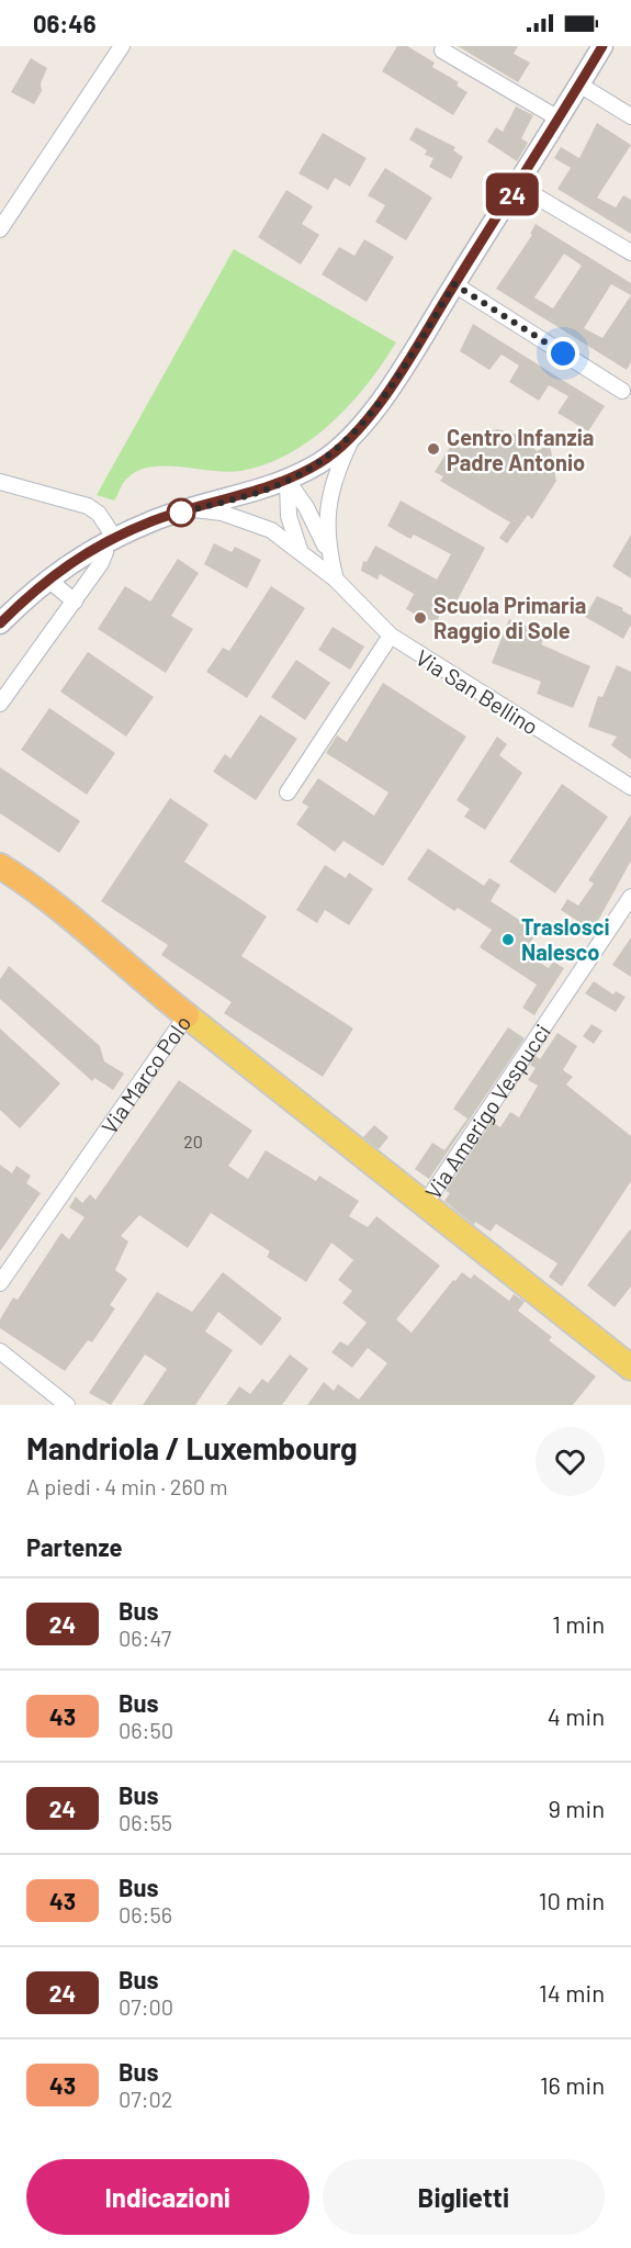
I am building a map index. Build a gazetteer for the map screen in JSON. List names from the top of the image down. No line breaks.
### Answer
{"streets":{"main road":["Via Marco Polo","Via Amerigo Vespucci"],"street":["Via San Bellino"]},"crossings":[["Via Marco Polo","Via Amerigo Vespucci"]],"places":["Centro Infanzia Padre Antonio","Scuola Primaria Raggio di Sole","Traslosci Nalesco"],"lines":["bus line 24"],"house_numbers":["20"],"page":{"status":"06:46","on_map":"24","heading":[["Mandriola / Luxembourg","A piedi · 4 min · 260 m"],"Partenze"],"list":[{"mark":"24","name":"Bus","note":"06:47","value":"1 min"},{"mark":"43","name":"Bus","note":"06:50","value":"4 min"},{"mark":"24","name":"Bus","note":"06:55","value":"9 min"},{"mark":"43","name":"Bus","note":"06:56","value":"10 min"},{"mark":"24","name":"Bus","note":"07:00","value":"14 min"},{"mark":"43","name":"Bus","note":"07:02","value":"16 min"}],"buttons":["Indicazioni","Biglietti"]}}
